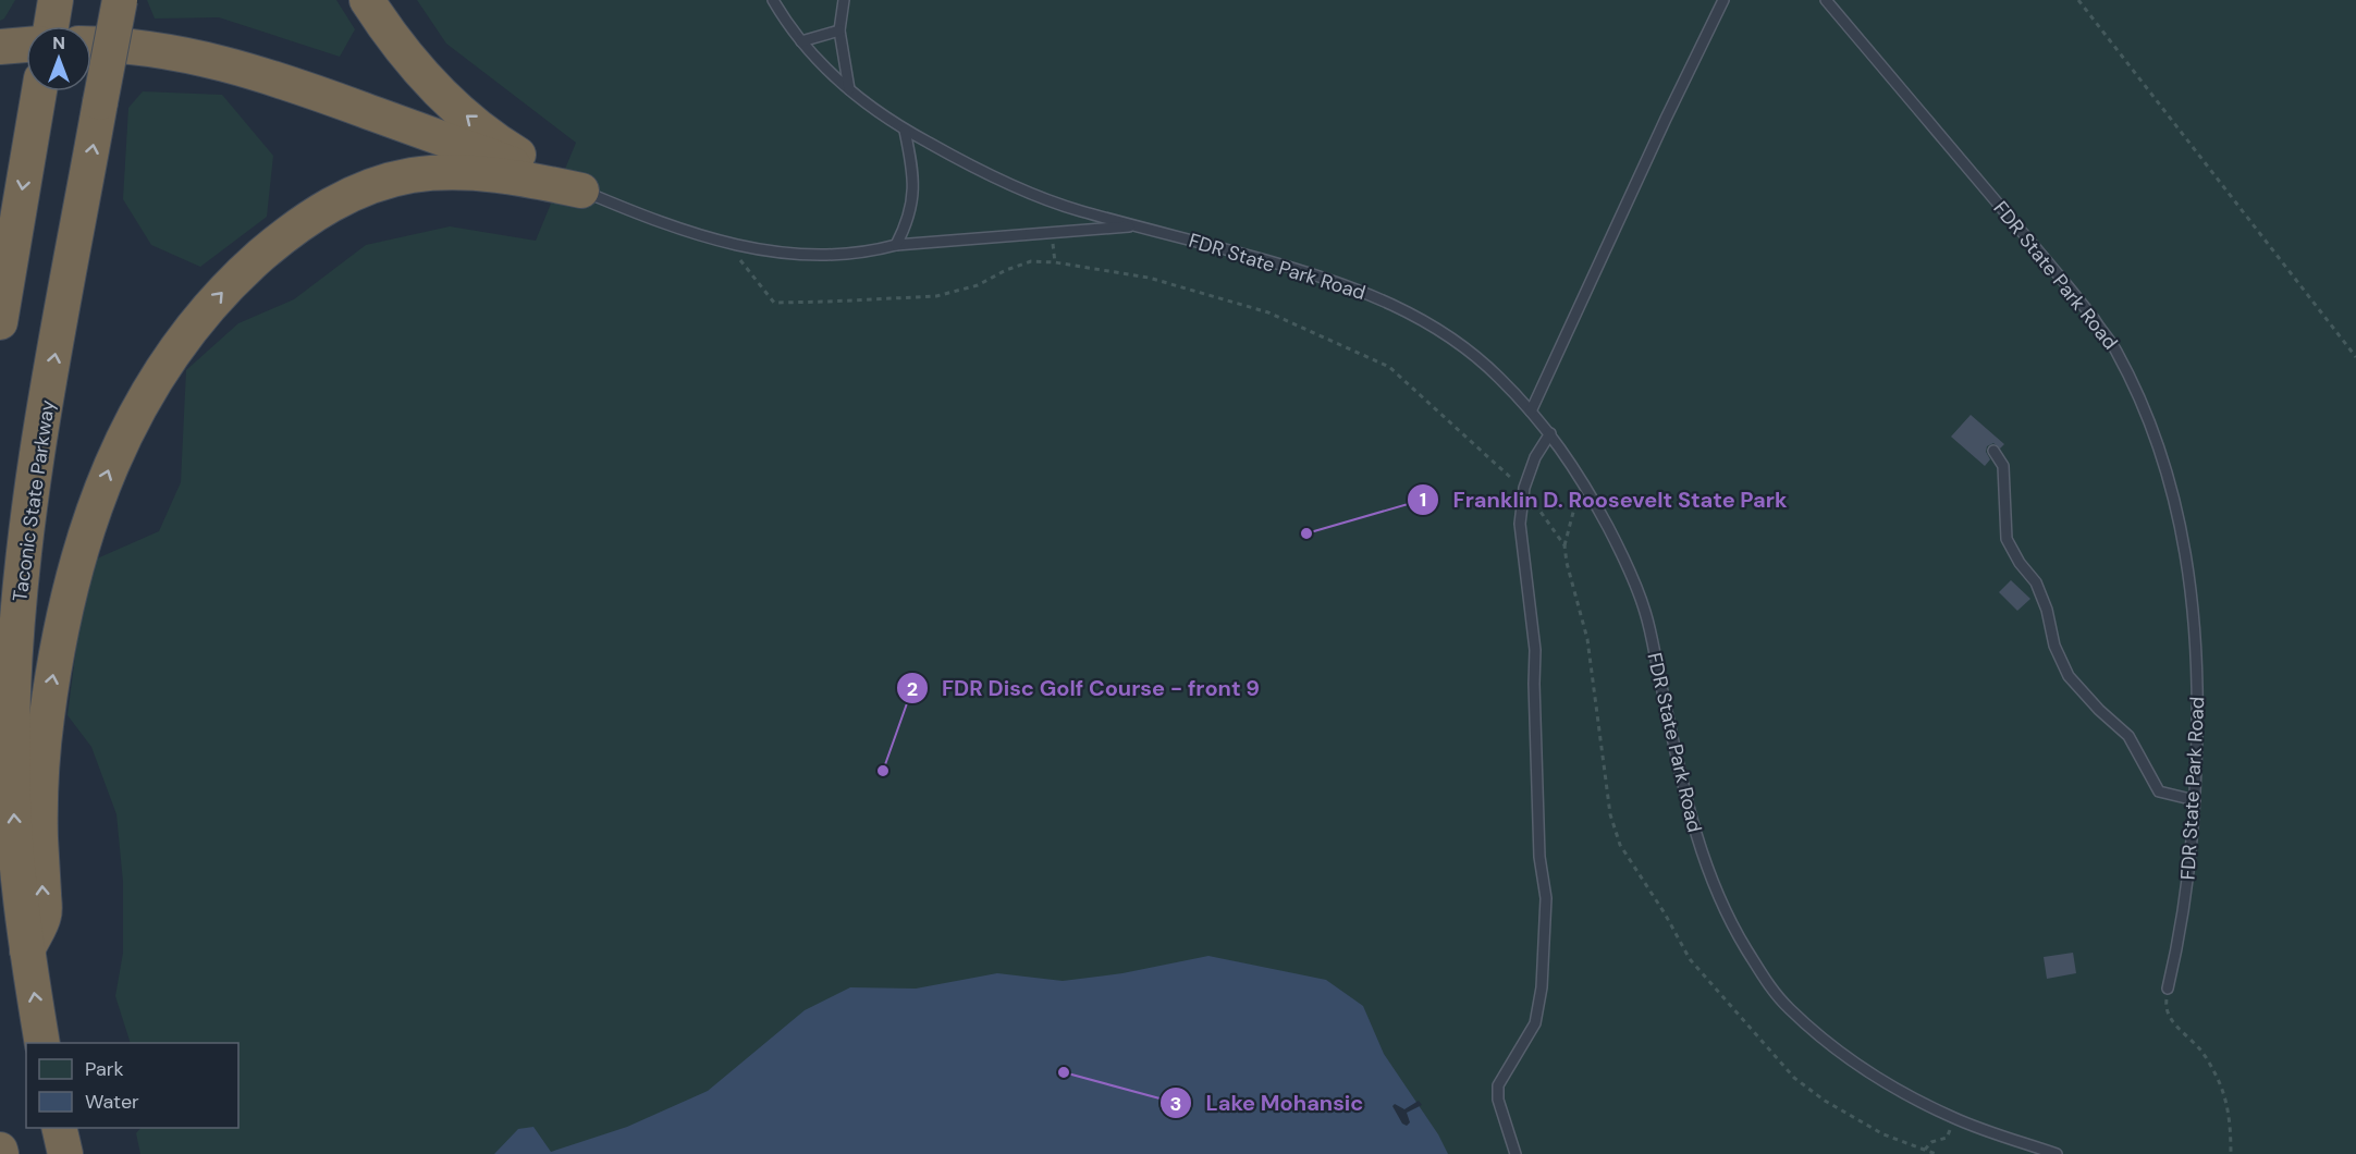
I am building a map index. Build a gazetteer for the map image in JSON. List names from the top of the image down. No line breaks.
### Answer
{"streets":{"highway":["Taconic State Parkway"],"lane":["FDR State Park Road"]},"one_way":["Taconic State Parkway"],"places":["Franklin D. Roosevelt State Park","FDR Disc Golf Course - front 9","Lake Mohansic"],"legend":["Park","Water"],"north":"top"}
